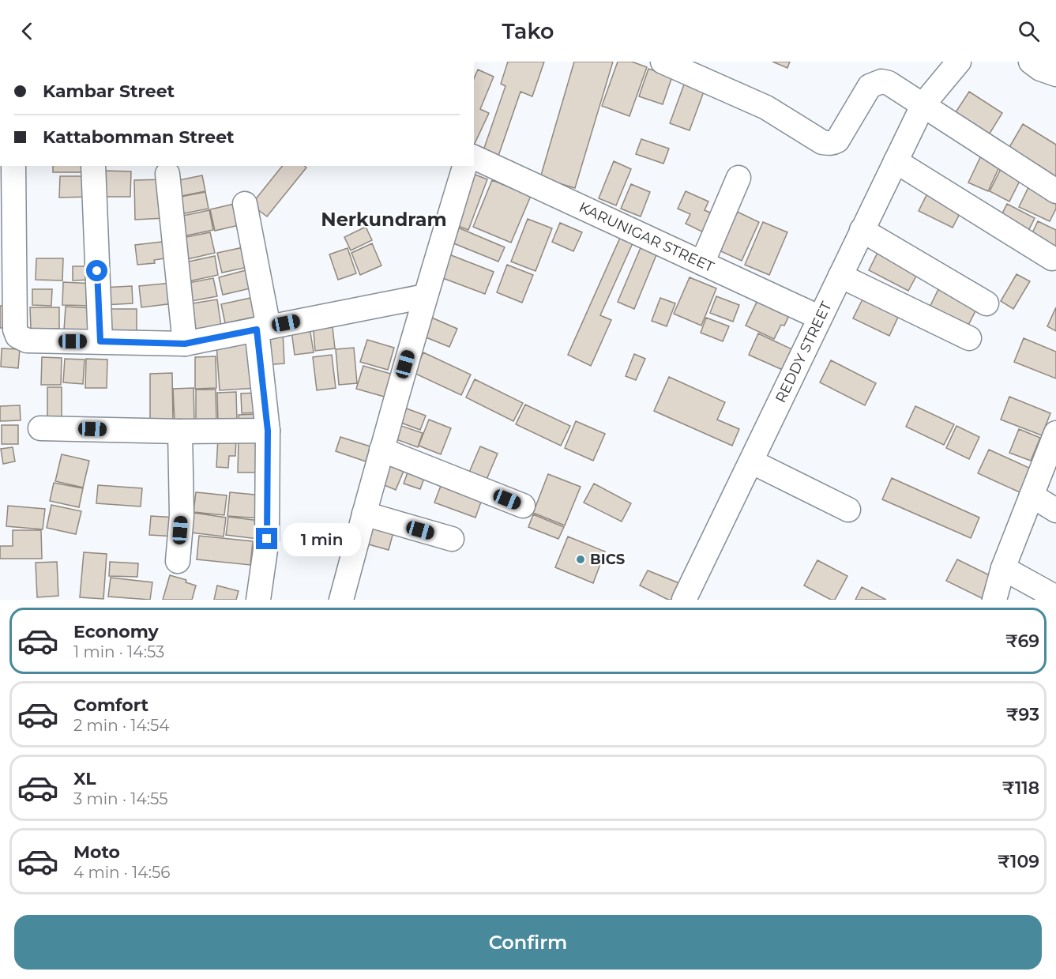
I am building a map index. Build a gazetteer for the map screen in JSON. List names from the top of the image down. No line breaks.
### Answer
{"streets":{"street":["KARUNIGAR STREET","REDDY STREET"]},"crossings":[["KARUNIGAR STREET","REDDY STREET"]],"districts":["Nerkundram"],"places":["BICS"],"page":{"header":"Tako","banner":["Kambar Street","Kattabomman Street"],"bubble":"1 min","list":[{"name":"Economy","note":"1 min · 14:53","value":"₹69"},{"name":"Comfort","note":"2 min · 14:54","value":"₹93"},{"name":"XL","note":"3 min · 14:55","value":"₹118"},{"name":"Moto","note":"4 min · 14:56","value":"₹109"}],"buttons":"Confirm"}}
